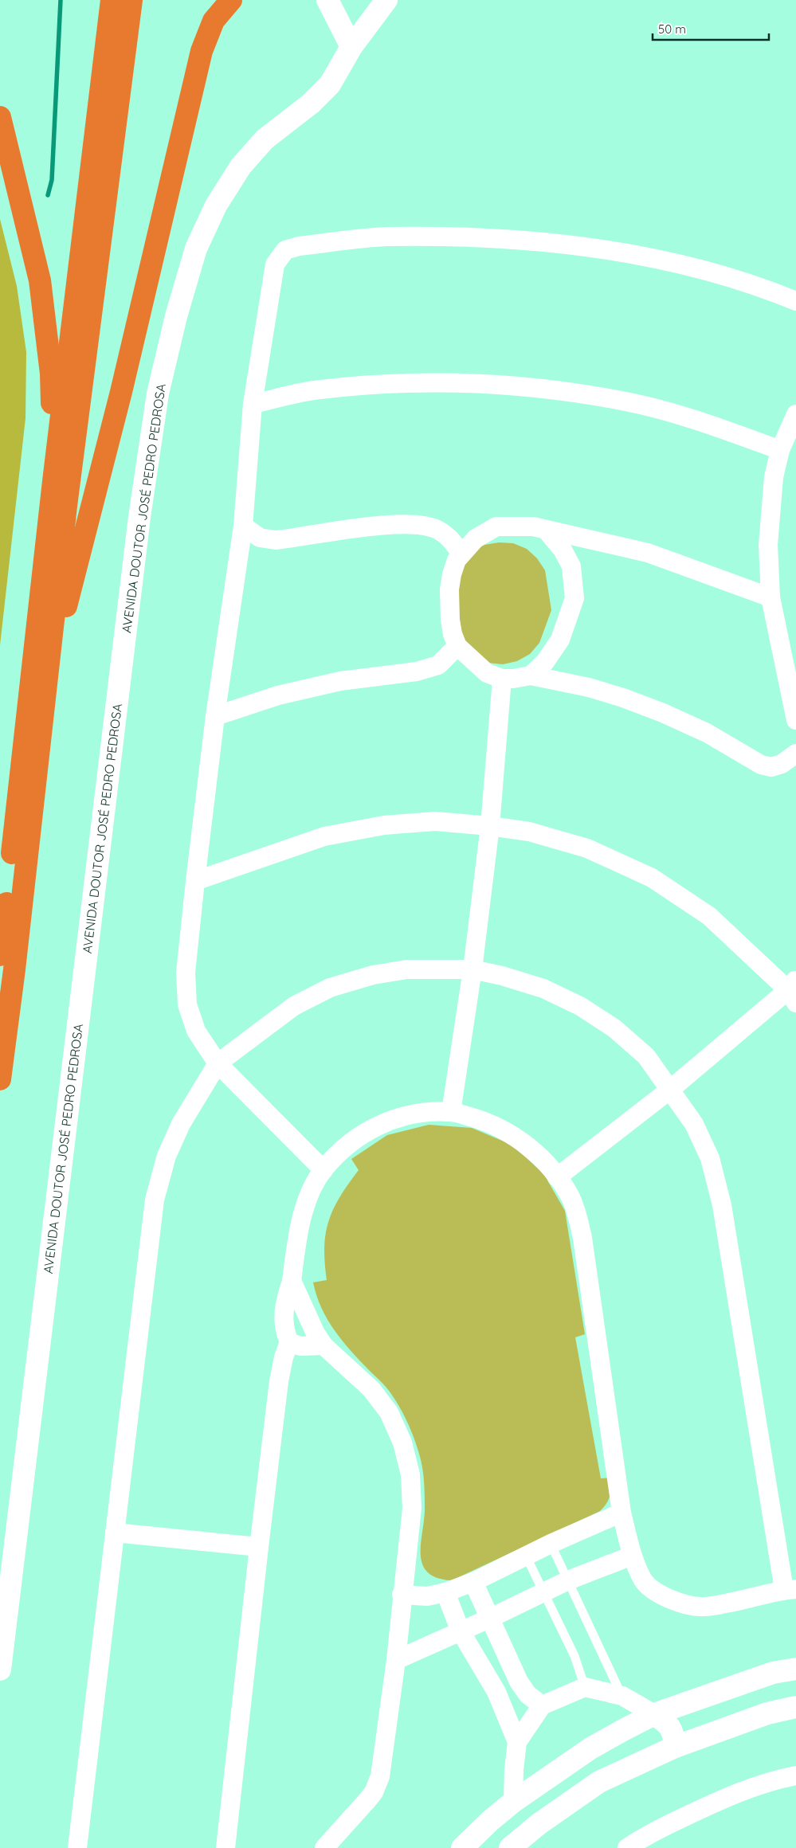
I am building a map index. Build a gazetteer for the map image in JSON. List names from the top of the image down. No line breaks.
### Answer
{"streets":{"street":["AVENIDA DOUTOR JOSÉ PEDRO PEDROSA"]},"scale_bar":"50 m"}
